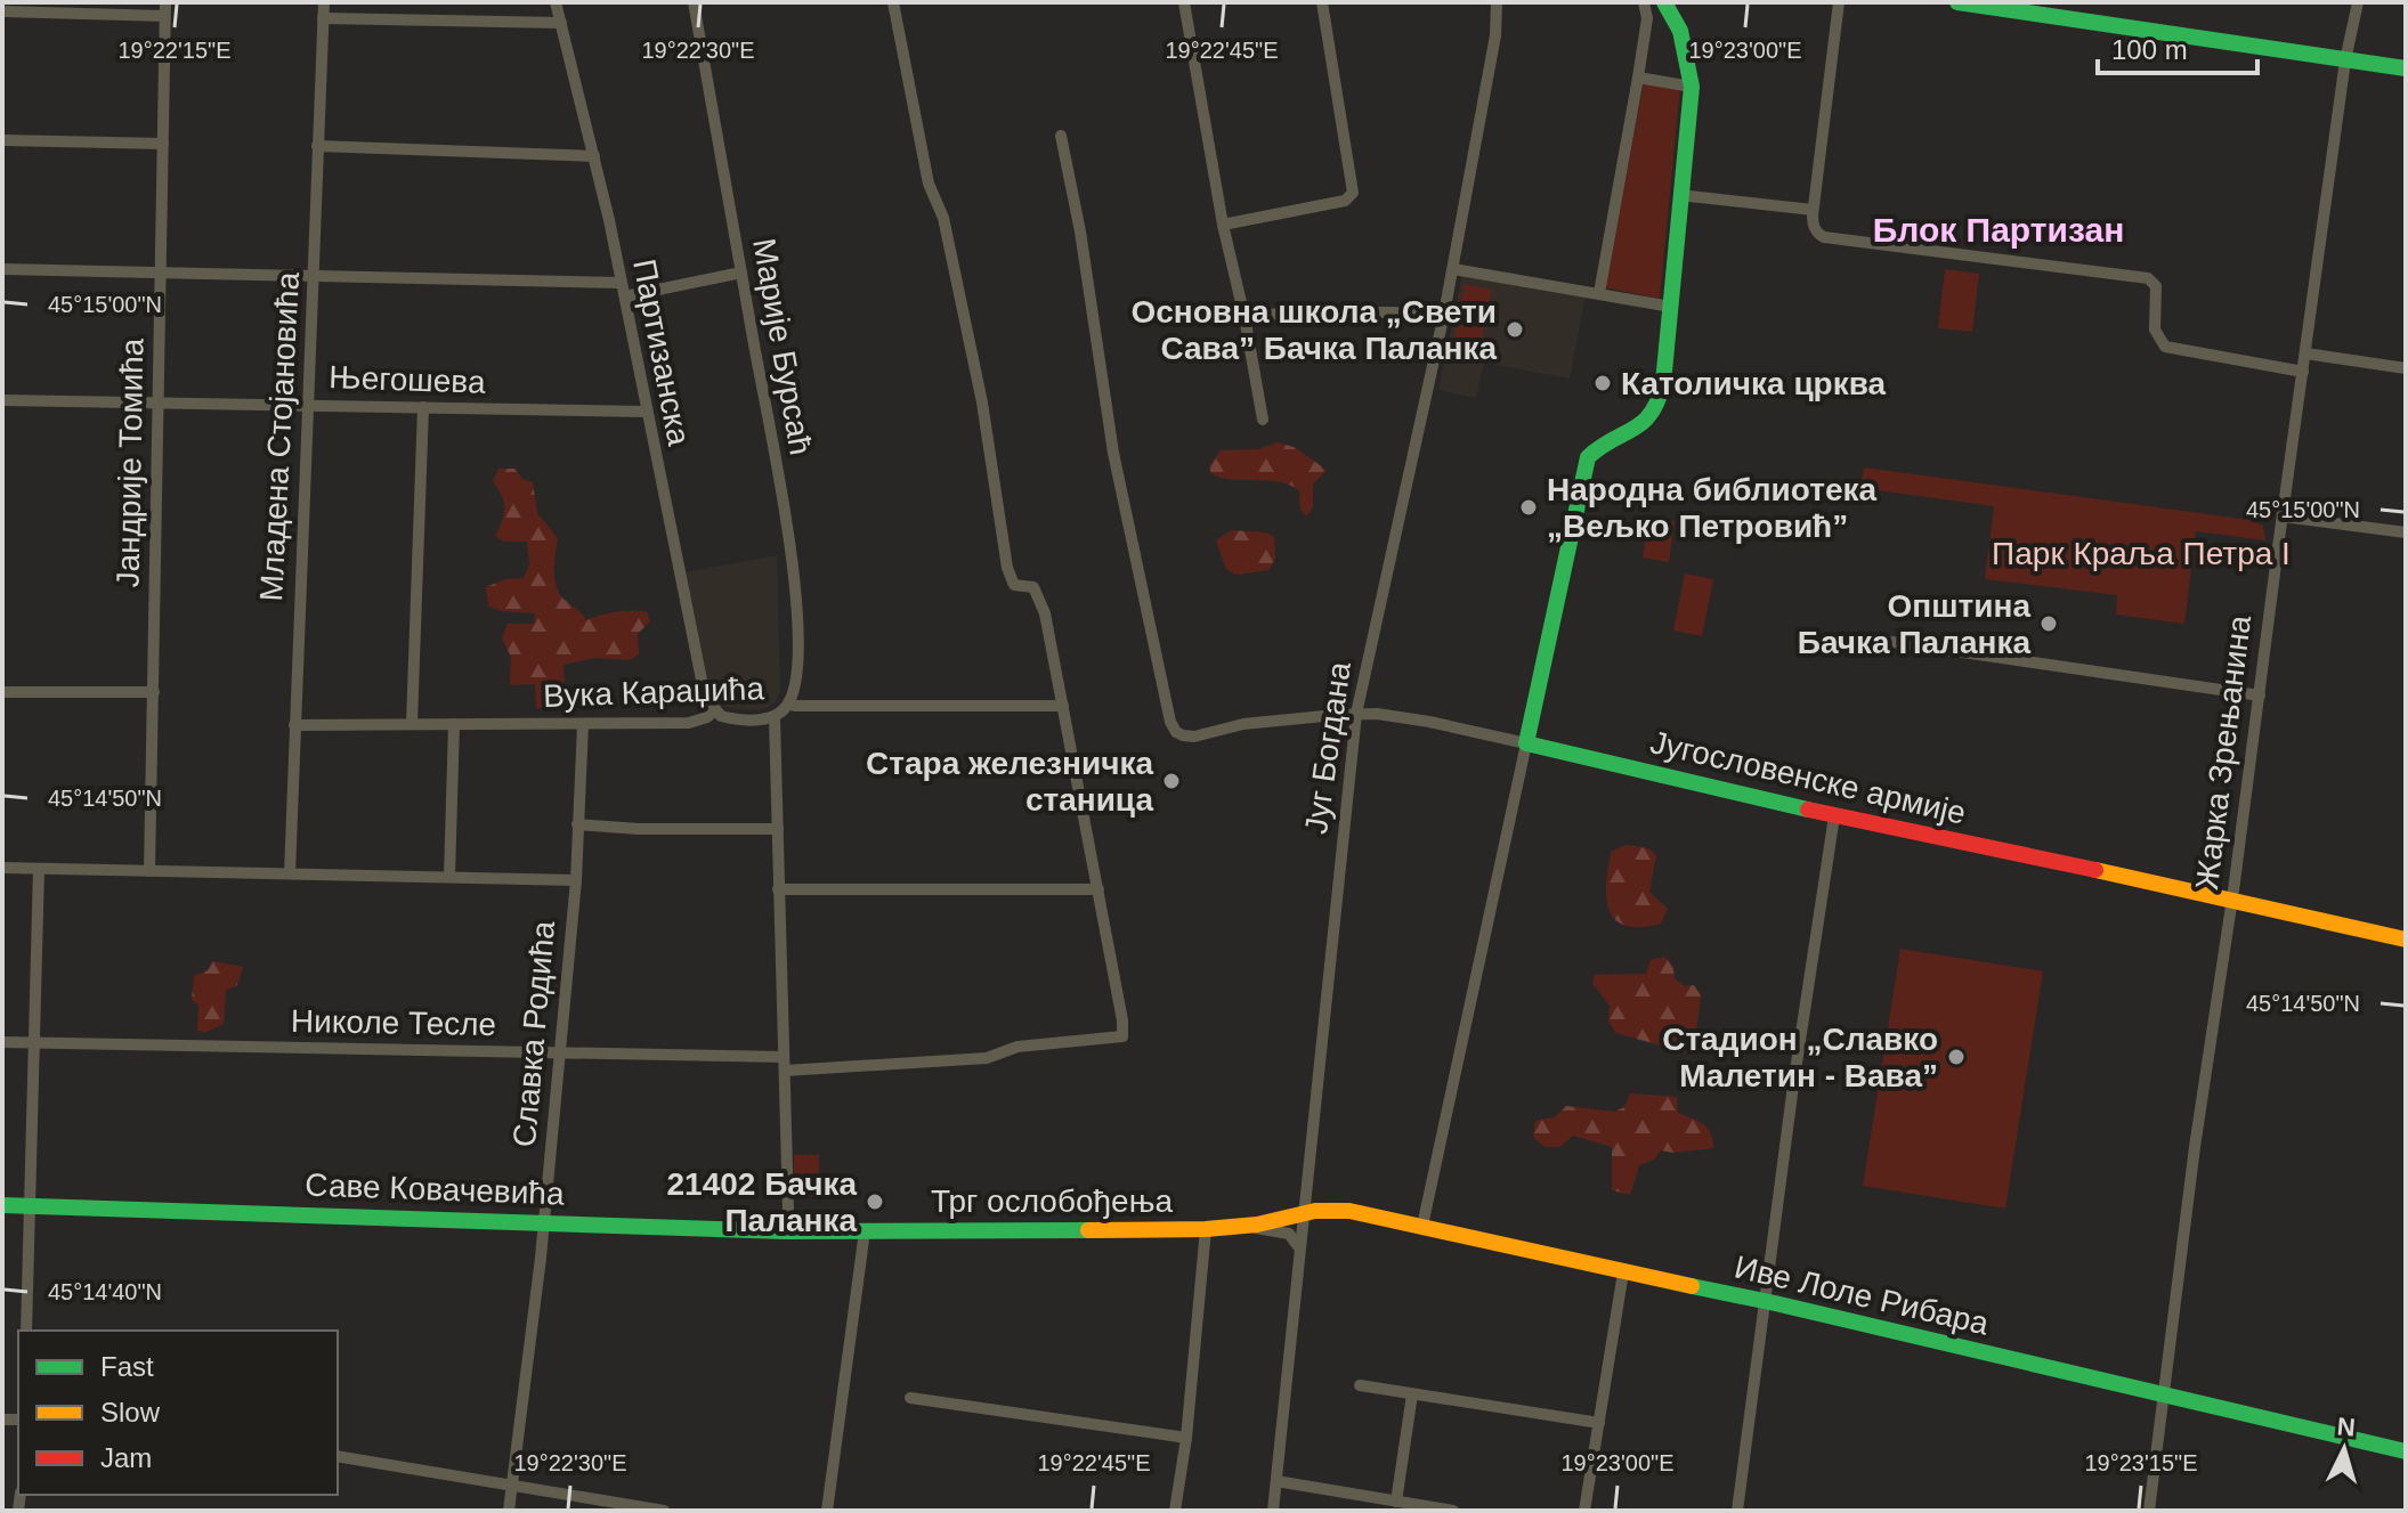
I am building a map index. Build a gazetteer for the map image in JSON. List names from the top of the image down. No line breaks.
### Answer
{"streets":{"street":["Марије Бурсаћ","Партизанска","Његошева","Младена Стојановића","Јандрије Томића","Вука Караџића","Југ Богдана","Жарка Зрењанина","Југословенске армије","Николе Тесле","Славка Родића","Саве Ковачевића","Трг ослобођења","Иве Лоле Рибара"]},"crossings":[["Марије Бурсаћ","Вука Караџића"],["Партизанска","Његошева"],["Партизанска","Вука Караџића"],["Његошева","Младена Стојановића"],["Његошева","Јандрије Томића"],["Младена Стојановића","Вука Караџића"],["Вука Караџића","Славка Родића"],["Југ Богдана","Југословенске армије"],["Југ Богдана","Трг ослобођења"],["Југ Богдана","Иве Лоле Рибара"],["Жарка Зрењанина","Југословенске армије"],["Жарка Зрењанина","Иве Лоле Рибара"],["Николе Тесле","Славка Родића"],["Славка Родића","Саве Ковачевића"],["Саве Ковачевића","Трг ослобођења"],["Трг ослобођења","Иве Лоле Рибара"]],"districts":["Блок Партизан"],"parks":["Парк Краља Петра I"],"places":["Основна школа „Свети Сава” Бачка Паланка","Католичка црква","Народна библиотека „Вељко Петровић”","Општина Бачка Паланка","Стара железничка станица","Стадион „Славко Малетин - Вава”","21402 Бачка Паланка"],"legend":["Fast","Slow","Jam"],"scale_bar":"100 m","north":"top","coordinates":["19°22'15\"E","19°22'30\"E","19°22'45\"E","19°23'00\"E","45°15'00\"N","45°14'50\"N","45°14'40\"N","19°23'15\"E"]}
